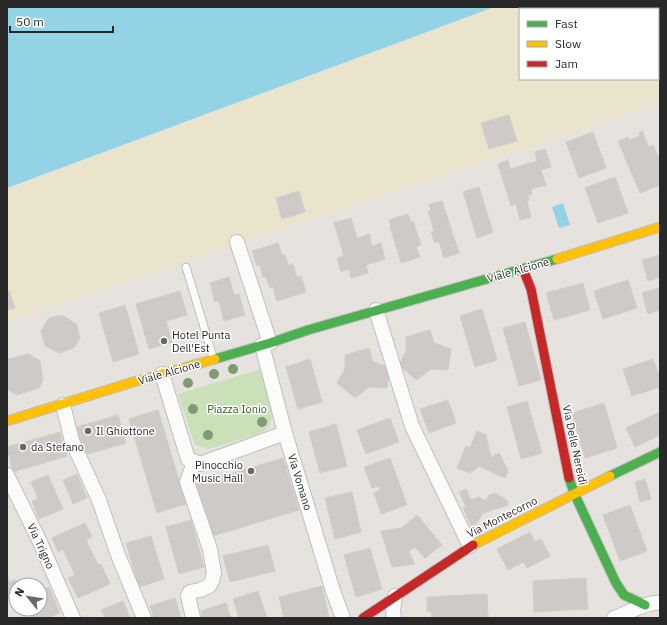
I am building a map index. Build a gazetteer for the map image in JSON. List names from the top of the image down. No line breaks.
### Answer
{"streets":{"street":["Viale Alcione","Via Delle Nereidi","Via Vomano","Via Montecorno","Via Trigno"]},"crossings":[["Viale Alcione","Via Delle Nereidi"],["Viale Alcione","Via Vomano"],["Via Delle Nereidi","Via Montecorno"]],"parks":["Piazza Ionio"],"places":["Hotel Punta Dell'Est","Il Ghiottone","da Stefano","Pinocchio Music Hall"],"legend":["Fast","Slow","Jam"],"scale_bar":"50 m","north":"top left"}
